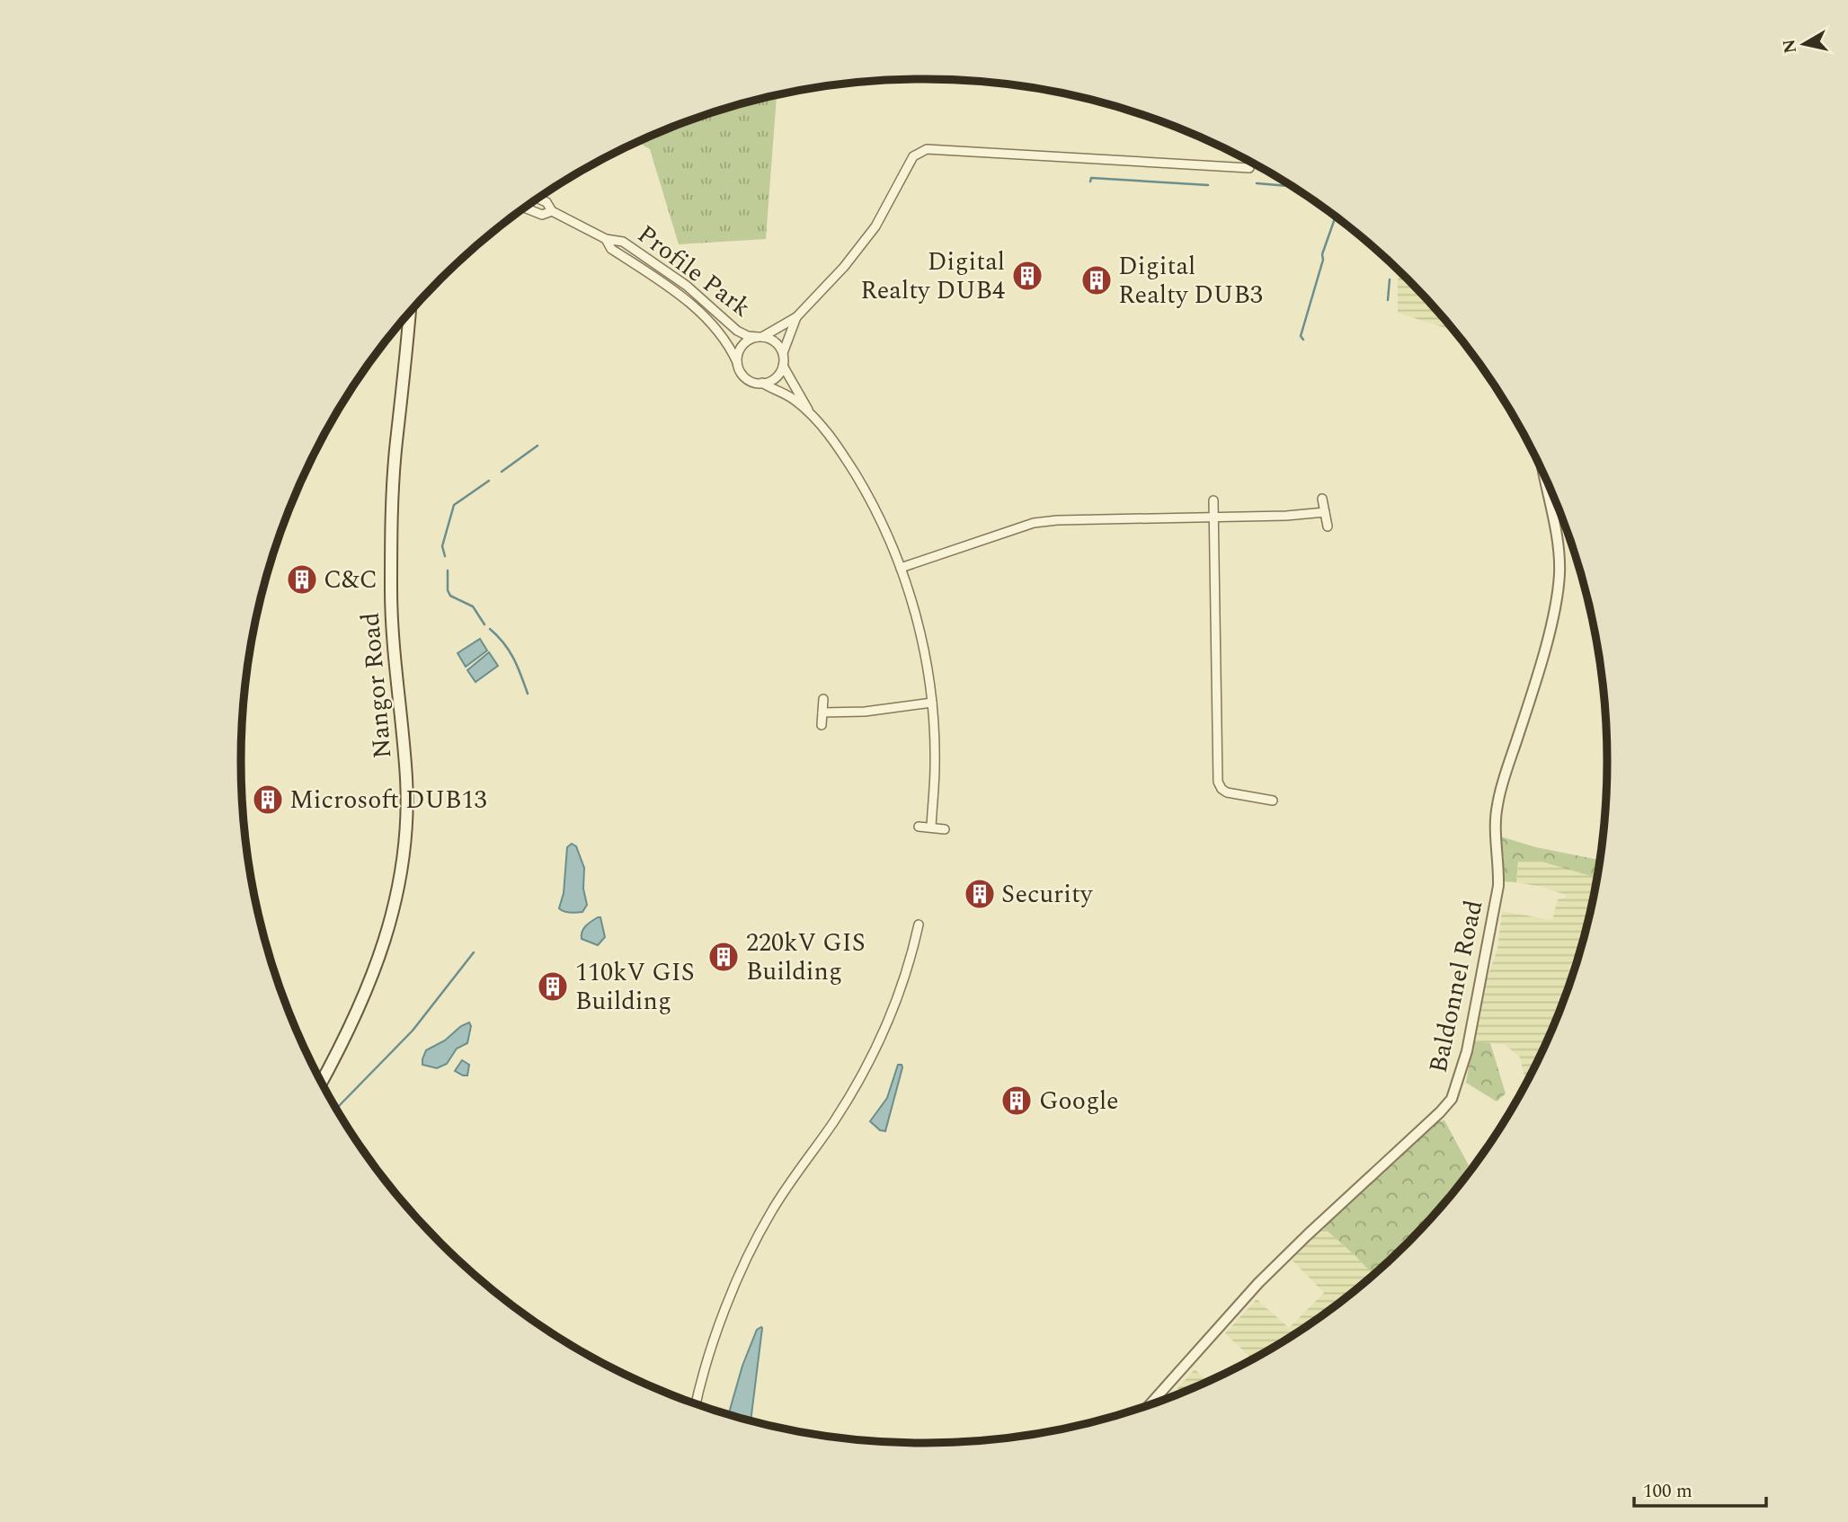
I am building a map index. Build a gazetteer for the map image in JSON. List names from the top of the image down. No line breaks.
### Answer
{"streets":{"main road":["Nangor Road"],"street":["Profile Park","Baldonnel Road"]},"places":{"building":["Digital Realty DUB4","Digital Realty DUB3","C&C","Microsoft DUB13","Security","220kV GIS Building","110kV GIS Building","Google"]},"scale_bar":"100 m","north":"left"}
